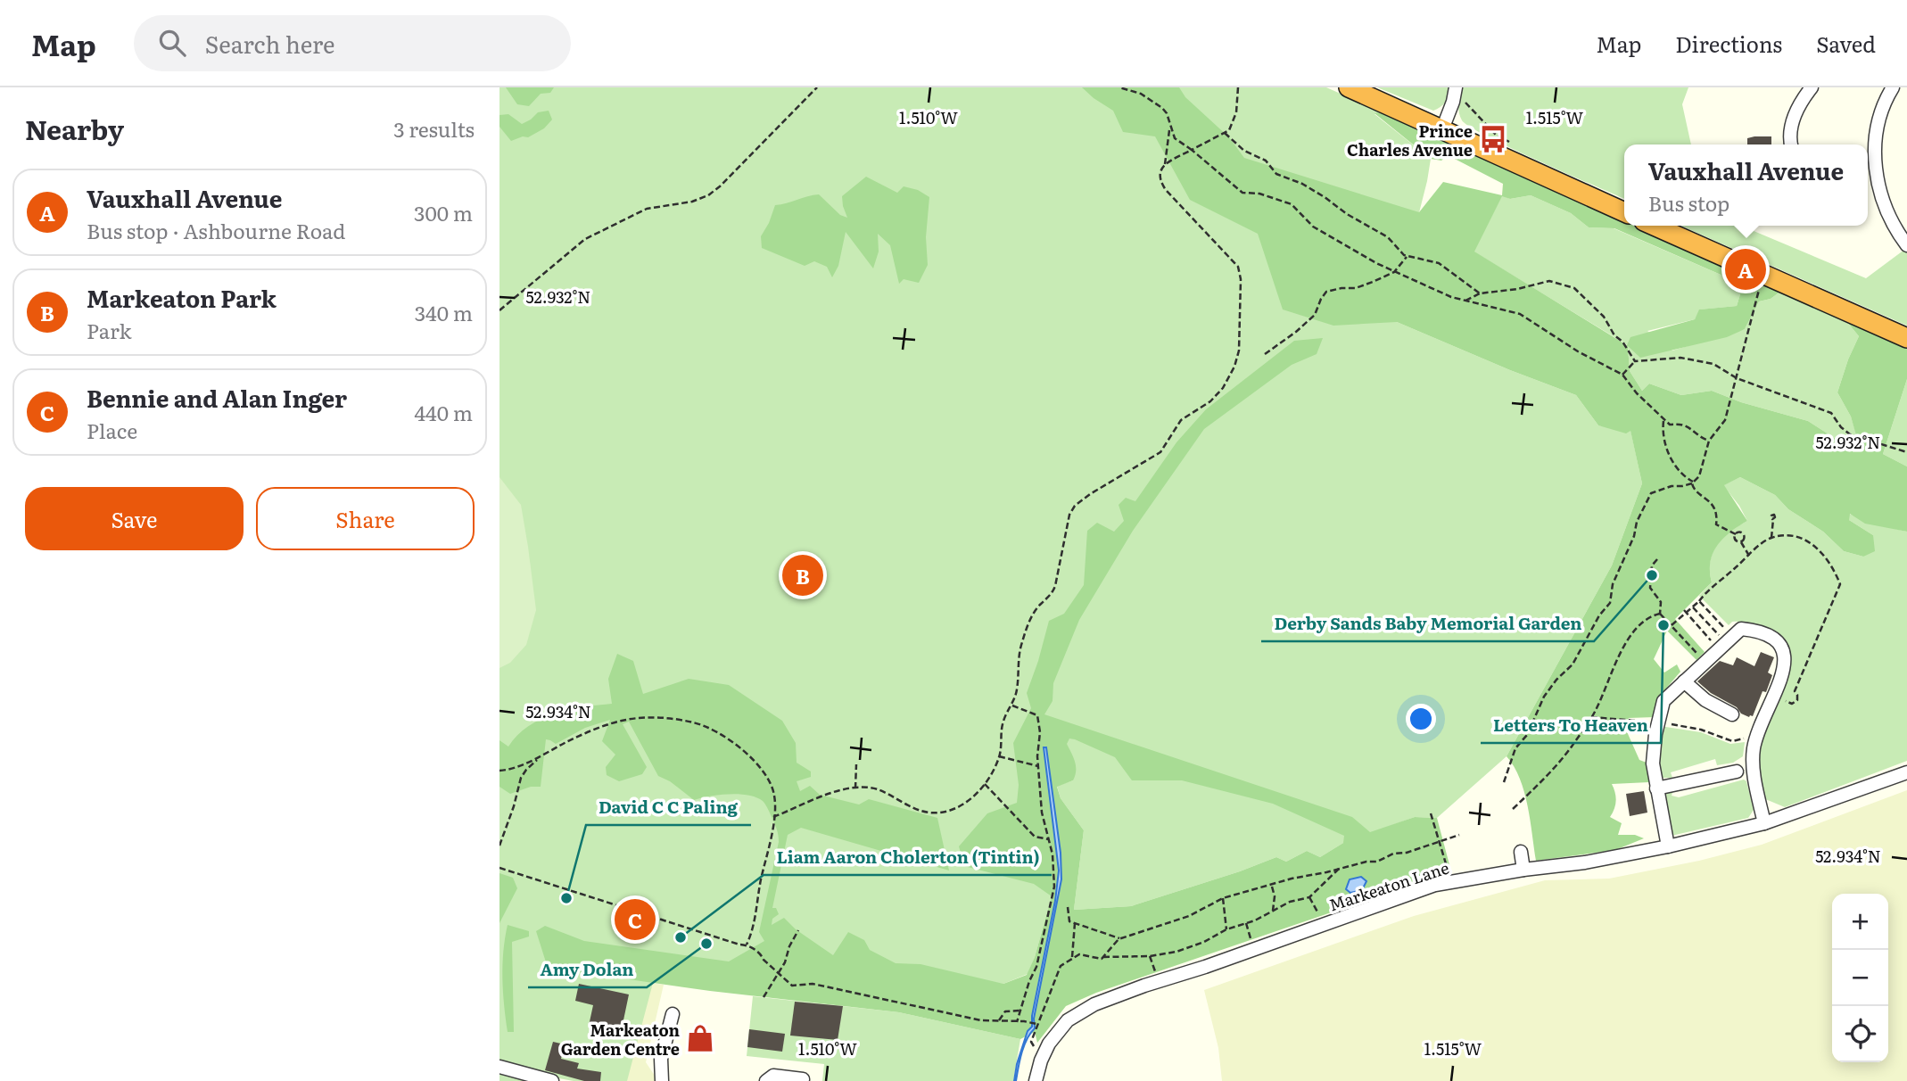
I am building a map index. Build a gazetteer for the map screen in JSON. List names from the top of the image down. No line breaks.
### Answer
{"streets":{"street":["Markeaton Lane"]},"places":{"bus stop":["Prince Charles Avenue"],"other":["Derby Sands Baby Memorial Garden","Letters To Heaven","David C C Paling","Liam Aaron Cholerton (Tintin)","Amy Dolan"],"shop":["Markeaton Garden Centre"]},"page":{"header":"Map","search":"Search here","nav":["Map","Directions","Saved"],"heading":["Nearby","3 results"],"popup":["Vauxhall Avenue","Bus stop"],"list":[{"mark":"A","name":"Vauxhall Avenue","note":"Bus stop · Ashbourne Road","value":"300 m"},{"mark":"B","name":"Markeaton Park","note":"Park","value":"340 m"},{"mark":"C","name":"Bennie and Alan Inger","note":"Place","value":"440 m"}],"pins":["A","B","C"],"buttons":["Save","Share"],"map_buttons":["+","−"]},"coordinates":["1.510°W","1.515°W","52.932°N","52.934°N"]}
